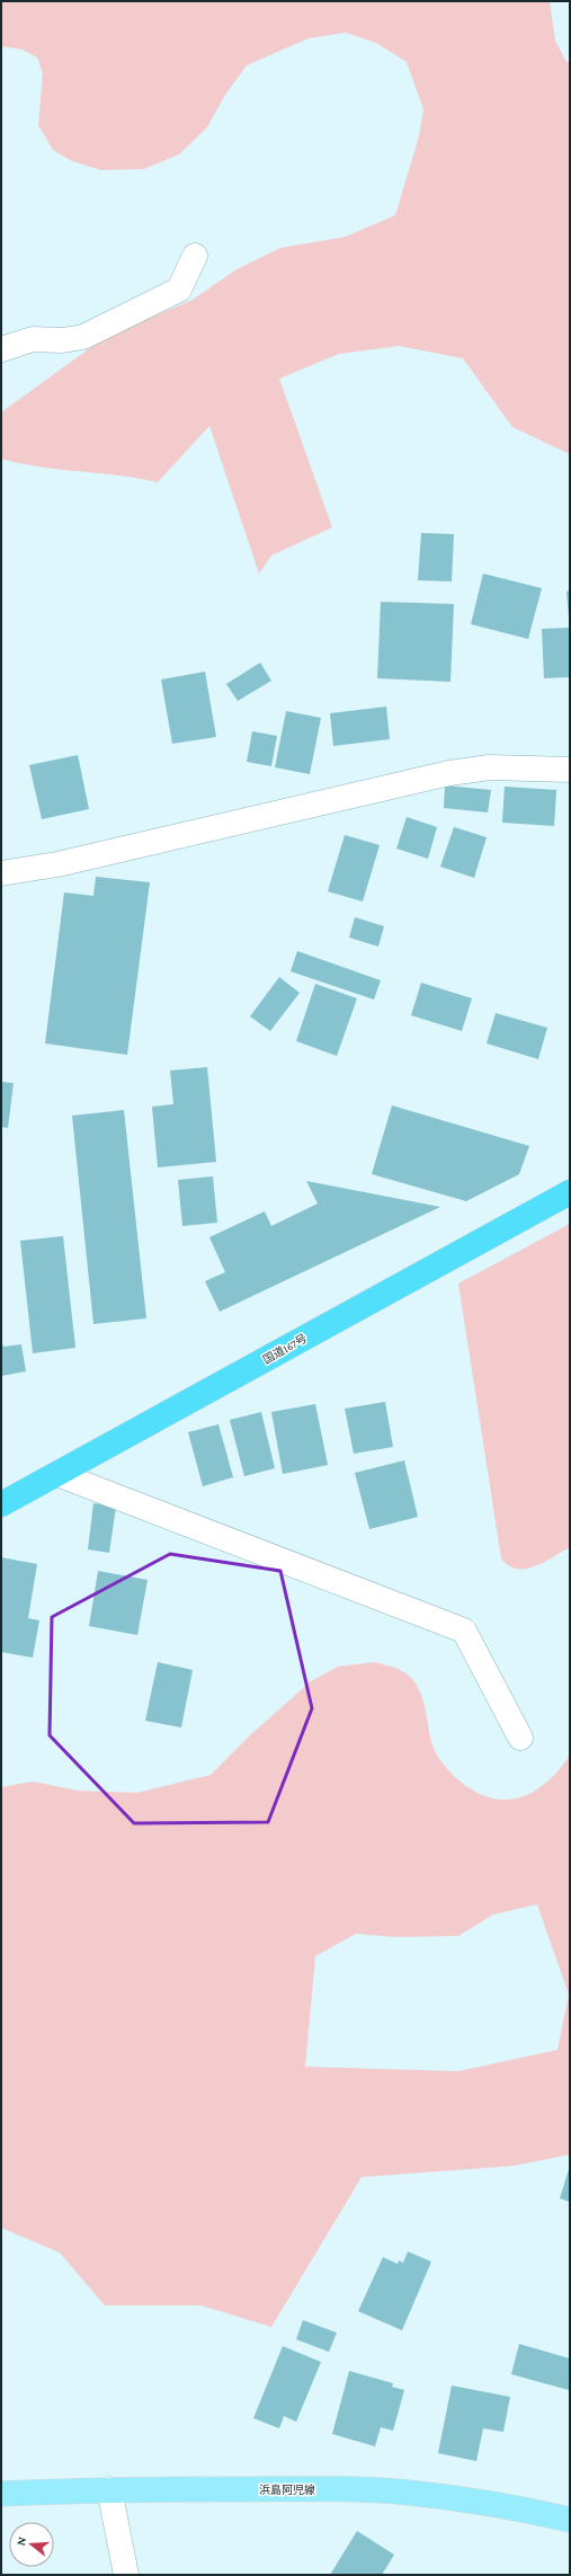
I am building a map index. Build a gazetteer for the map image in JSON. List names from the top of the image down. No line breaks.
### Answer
{"streets":{"highway":["国道167号"],"main road":["浜島阿児線"]},"north":"left"}
